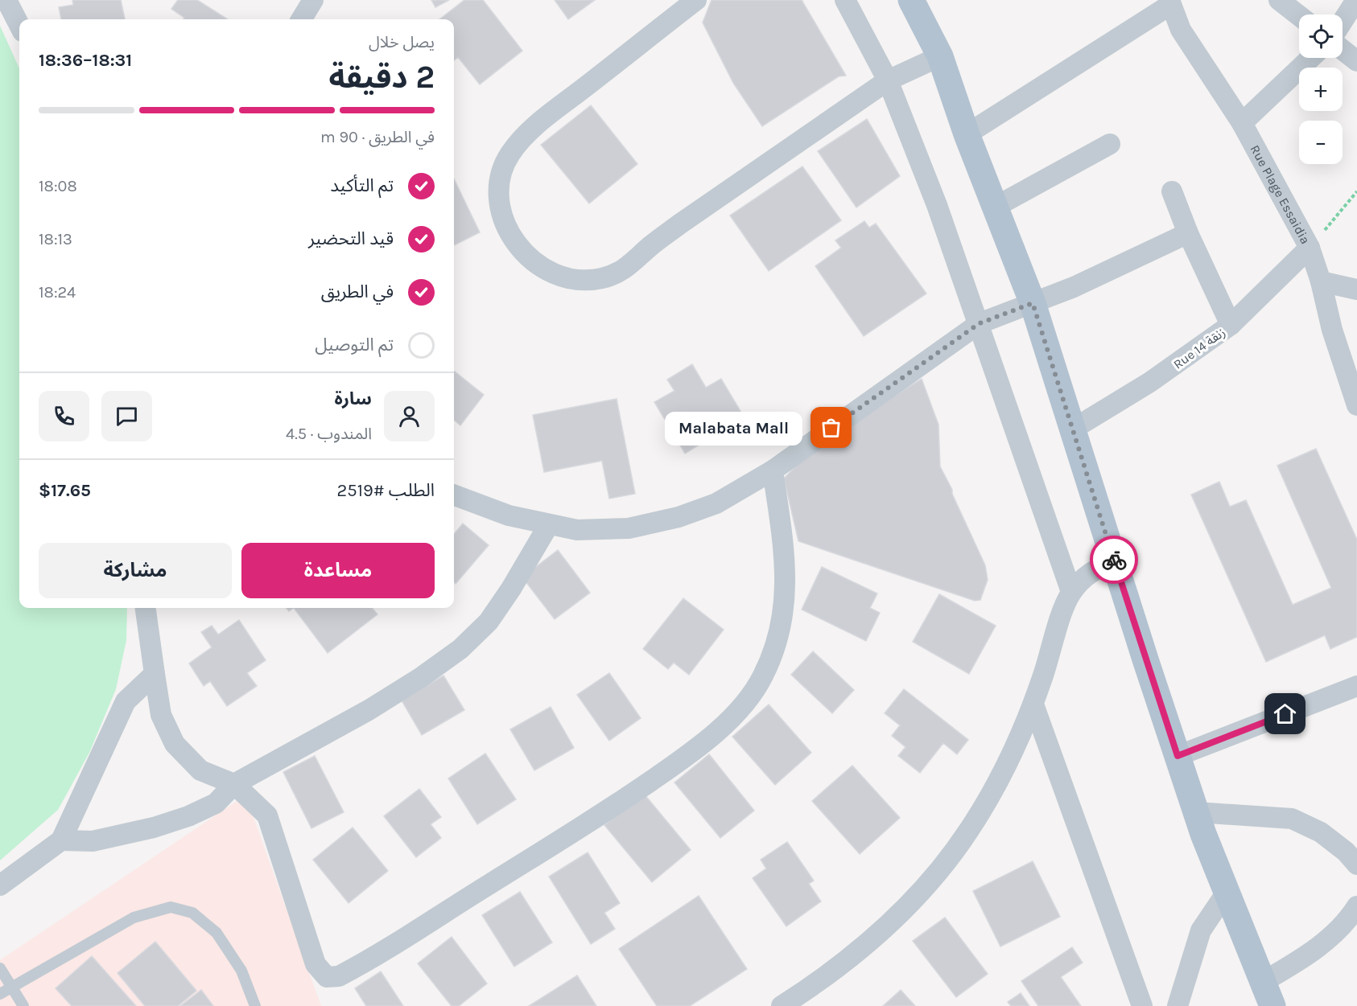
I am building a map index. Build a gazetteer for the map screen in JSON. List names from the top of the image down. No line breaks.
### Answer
{"streets":{"street":["Rue Plage Essaidia","Rue 14 زنقة"]},"crossings":[["Rue Plage Essaidia","Rue 14 زنقة"]],"places":["Malabata Mall"],"page":{"map_buttons":["+","−"],"heading":["2 دقيقة","يصل خلال","18:31–18:36"],"panel":["سارة","المندوب · 4.5","الطلب #2519","$17.65"],"bar":"في الطريق · 90 m","list":[["تم التأكيد","18:08"],["قيد التحضير","18:13"],["في الطريق","18:24"],"تم التوصيل"],"bubble":"Malabata Mall","buttons":["مساعدة","مشاركة"]}}
